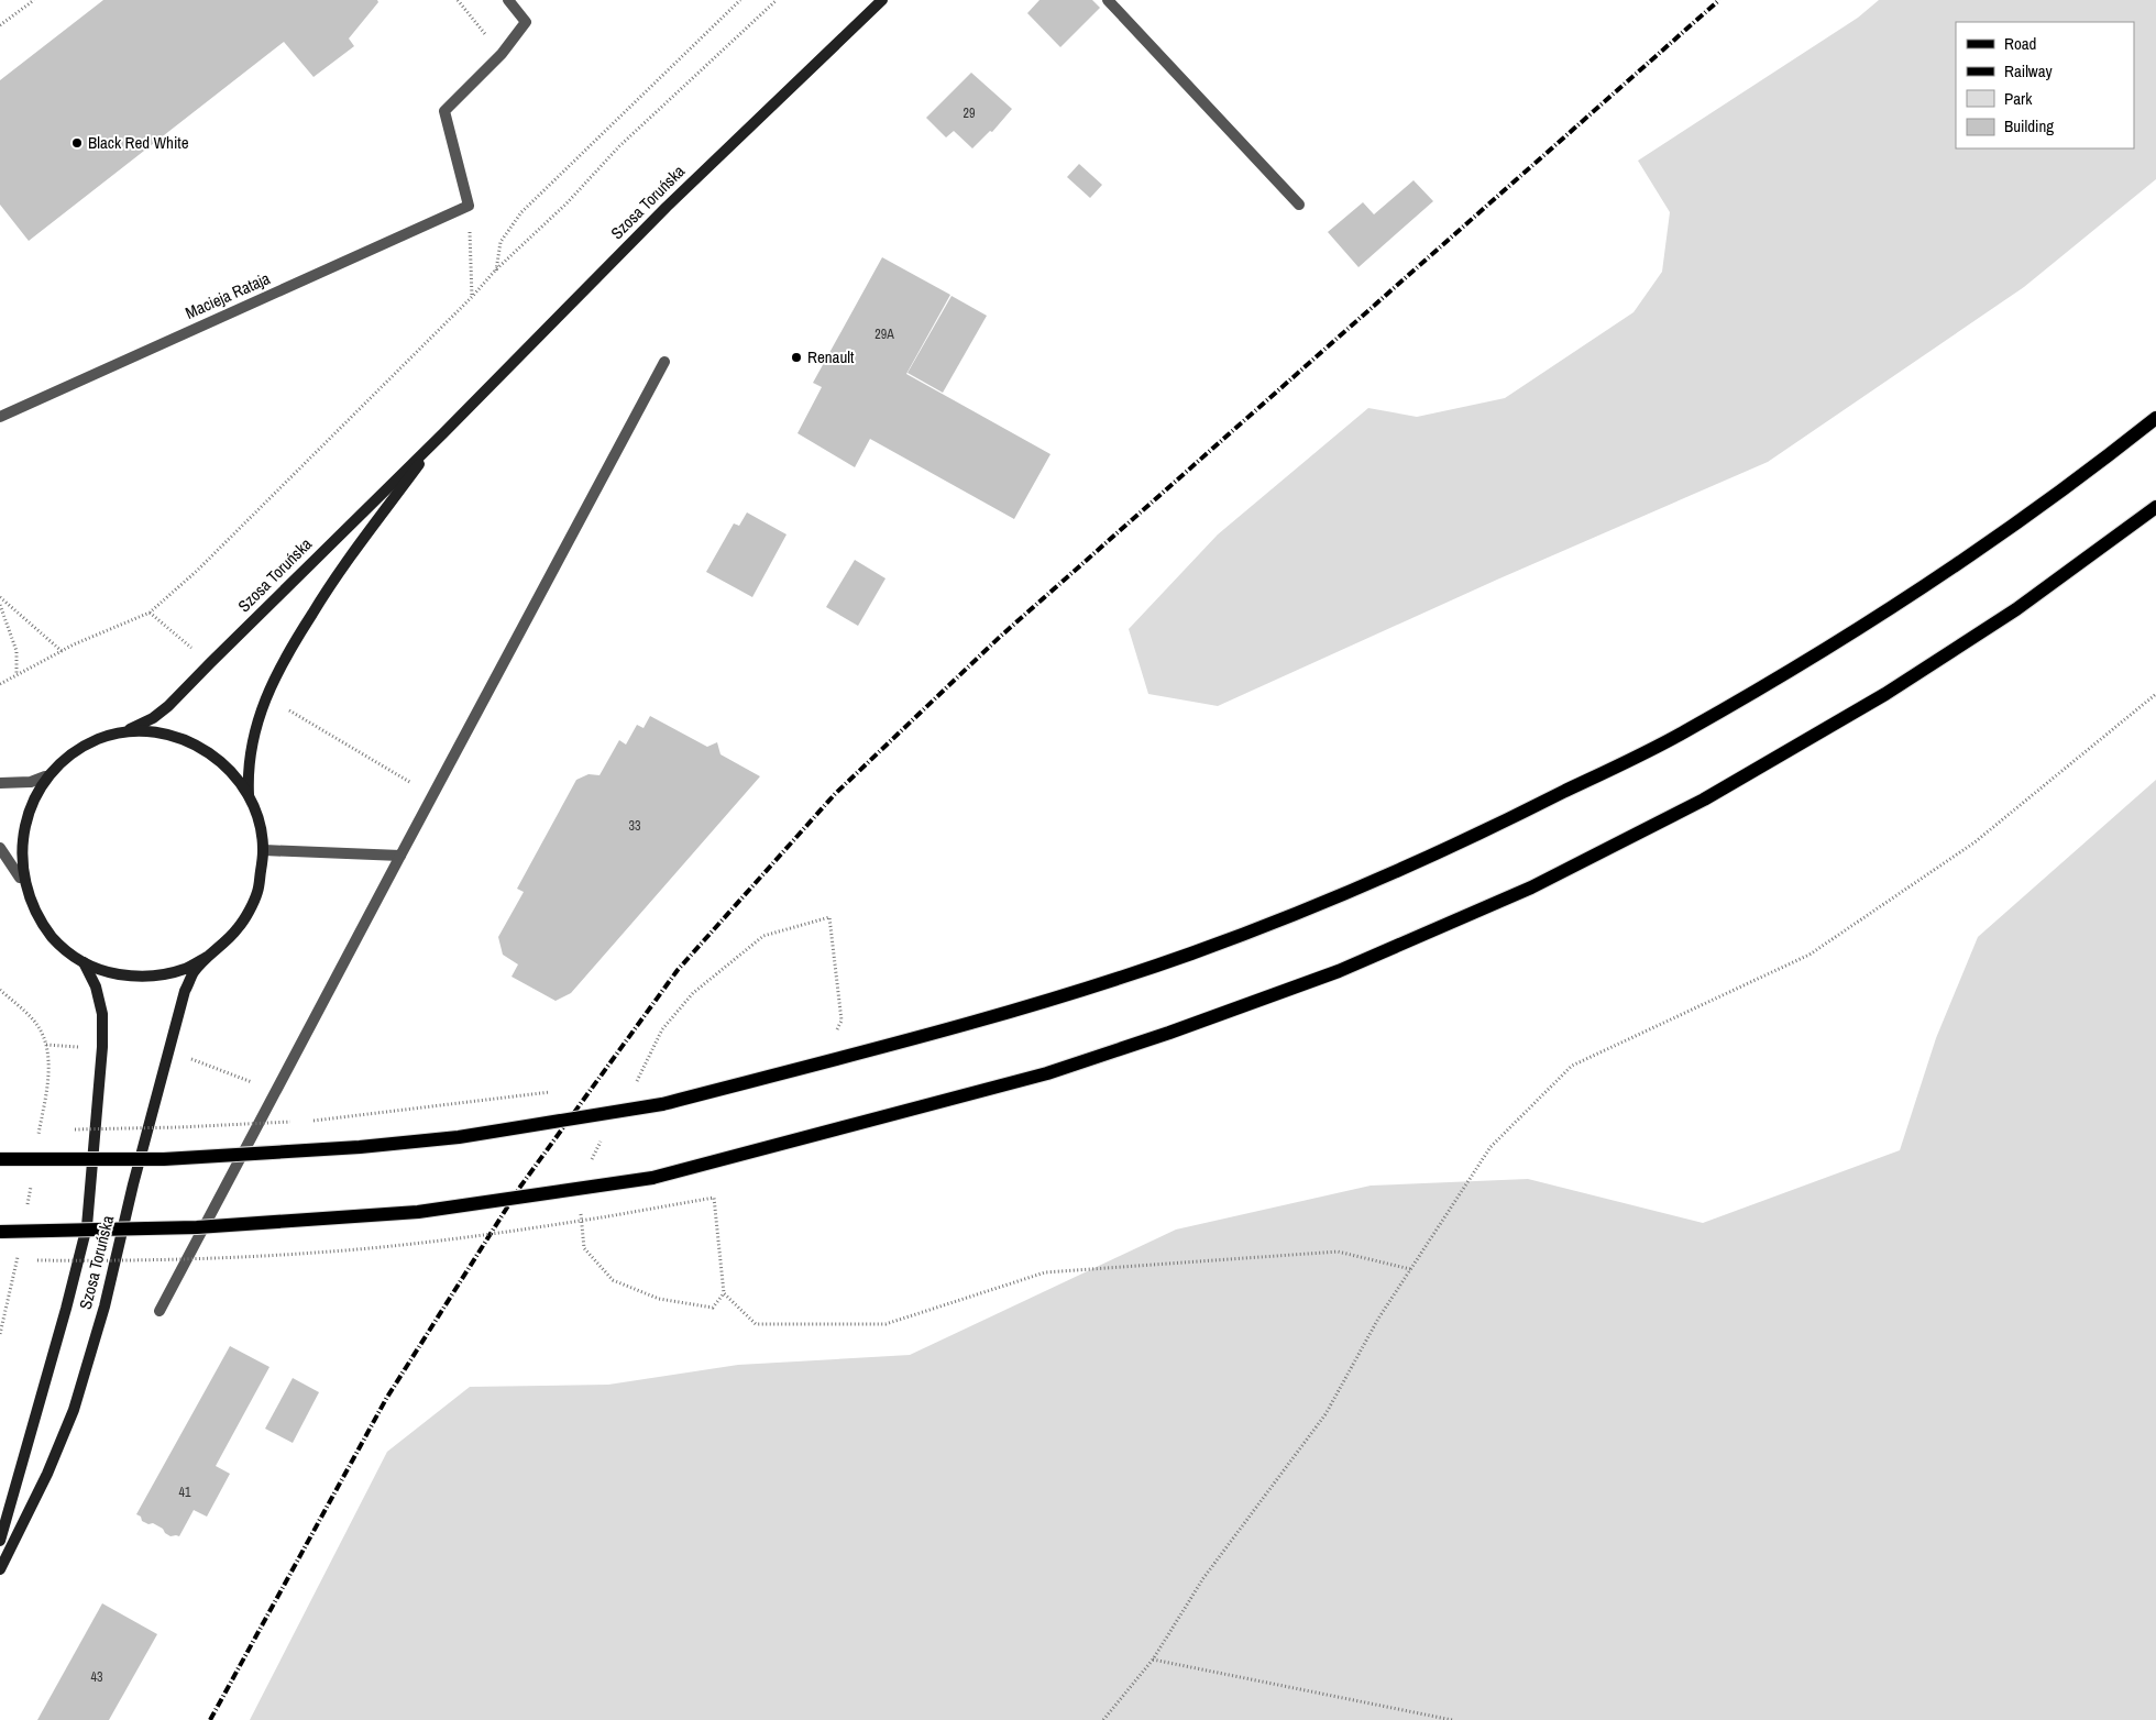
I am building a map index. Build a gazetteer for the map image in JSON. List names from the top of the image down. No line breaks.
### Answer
{"streets":{"main road":["Szosa Toruńska"],"street":["Macieja Rataja"]},"places":["Black Red White","Renault"],"house_numbers":["29","29A","33","41","43"],"legend":["Road","Railway","Park","Building"]}
